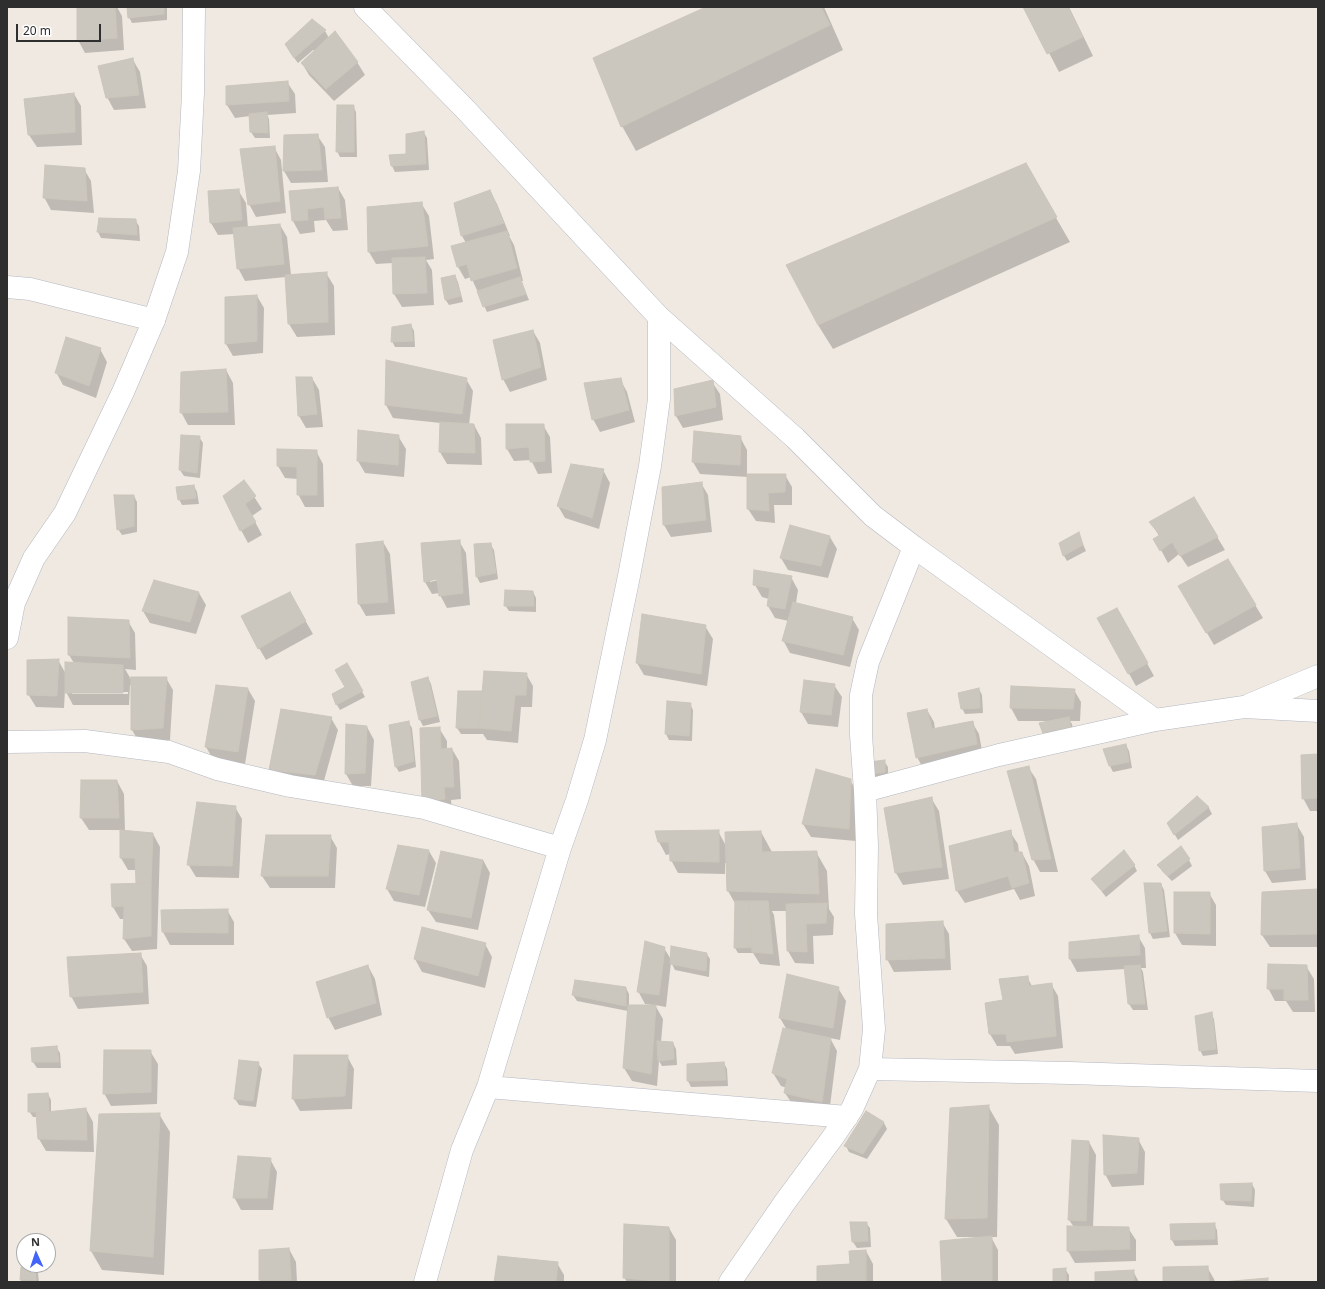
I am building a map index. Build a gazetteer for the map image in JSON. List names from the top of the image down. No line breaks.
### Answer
{"scale_bar":"20 m","north":"top"}
